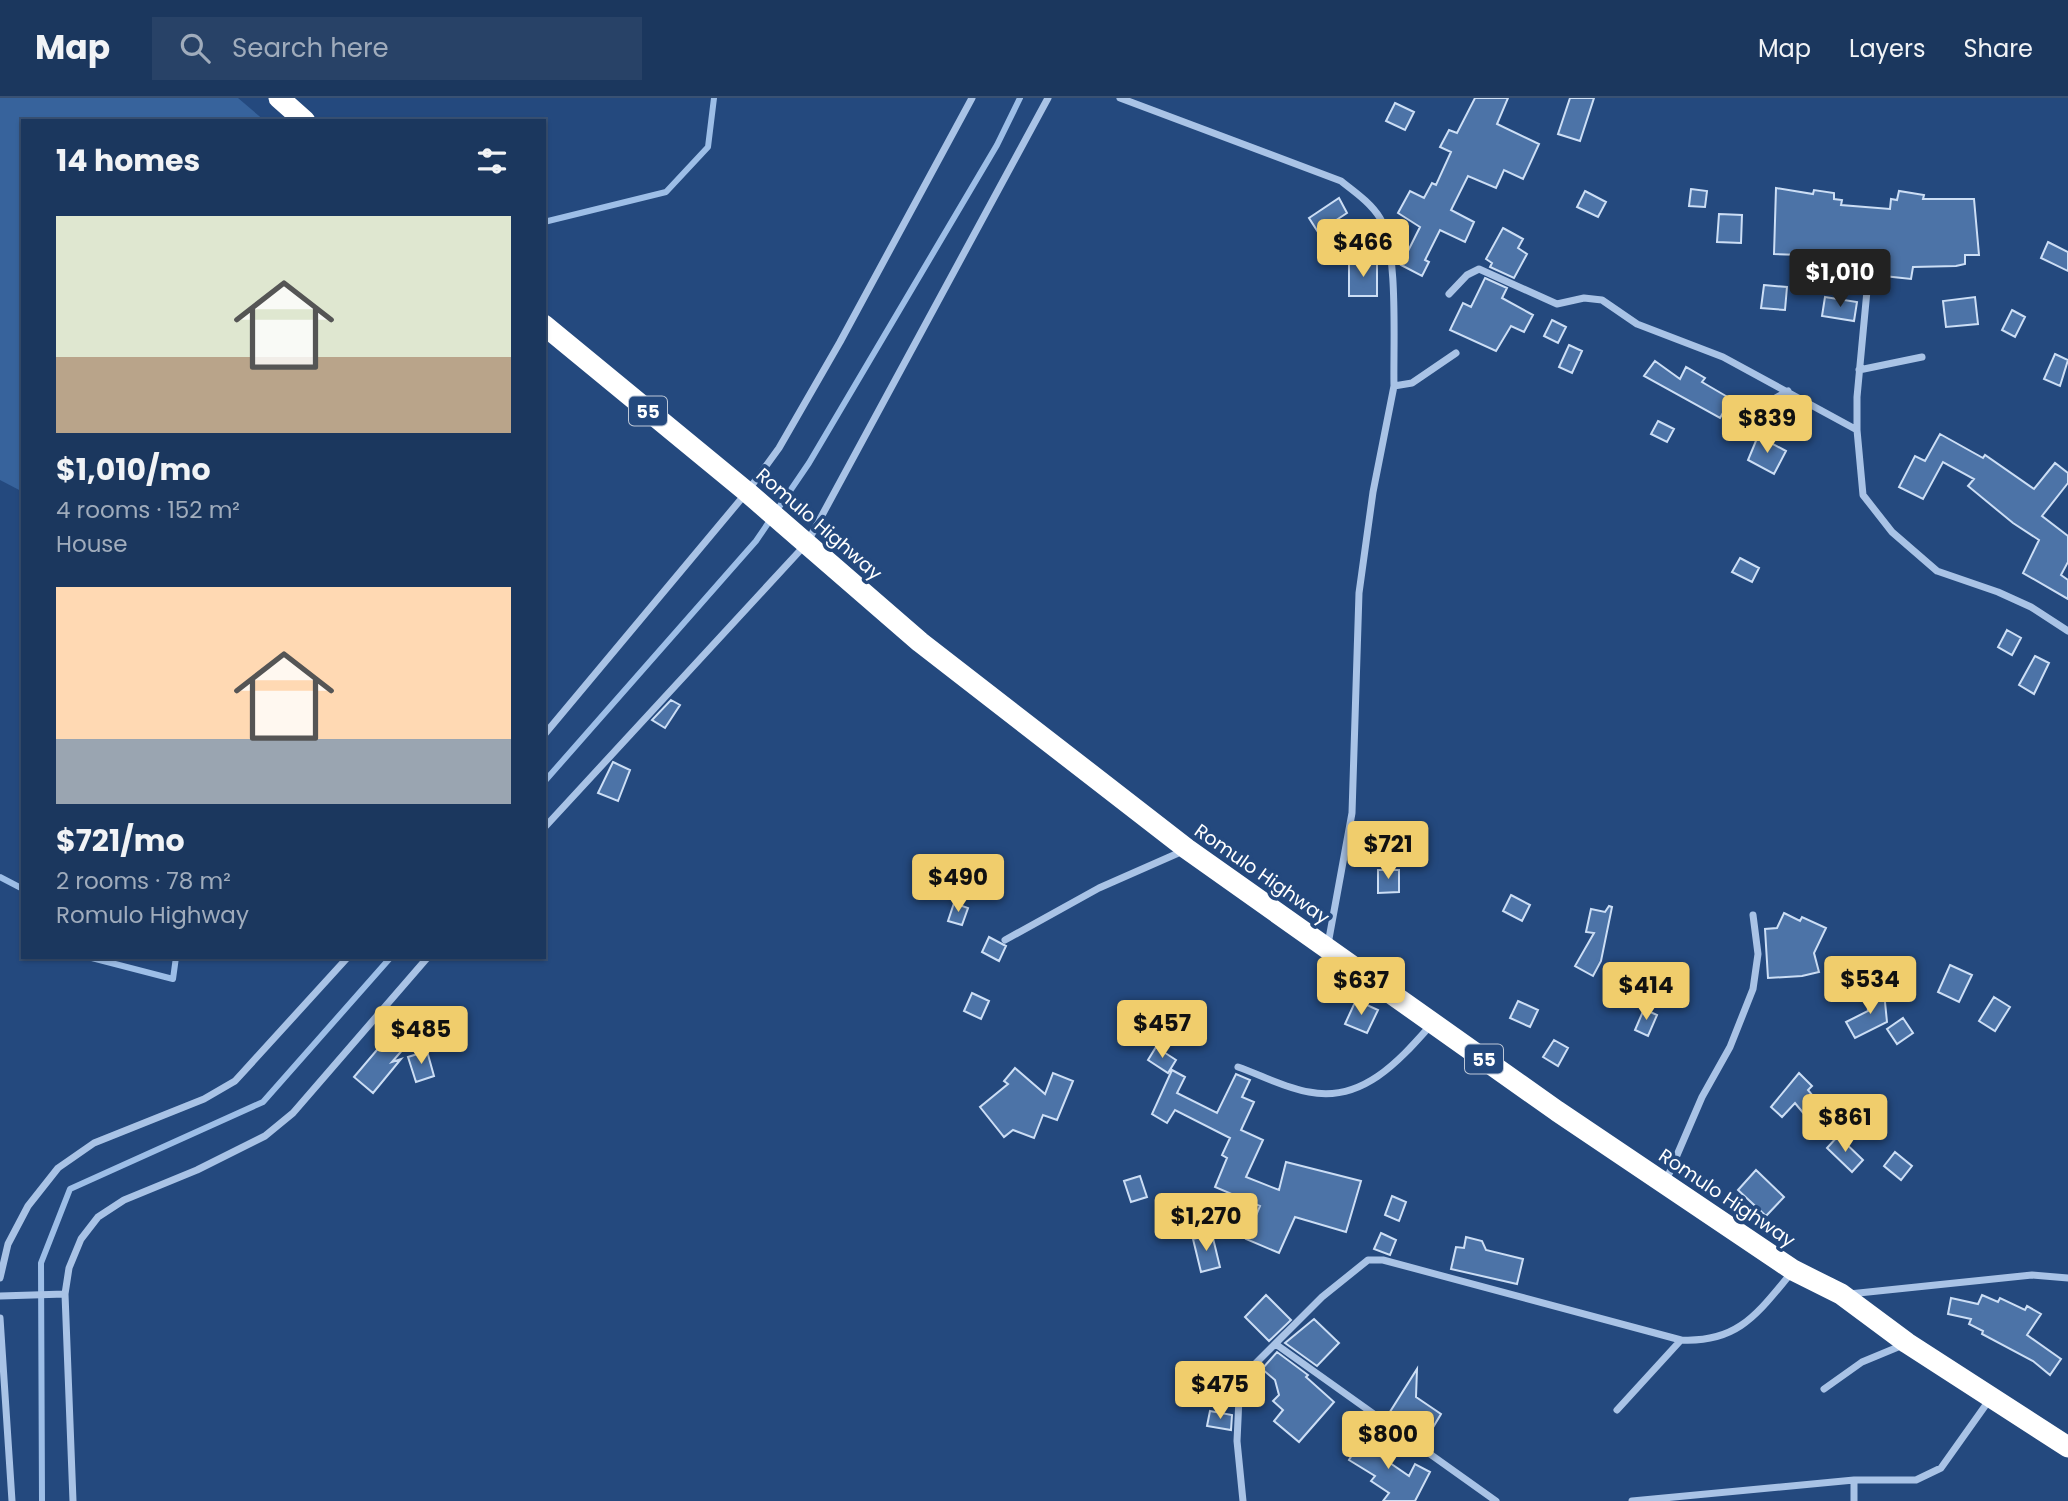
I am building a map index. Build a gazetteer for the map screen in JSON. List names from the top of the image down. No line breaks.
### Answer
{"streets":{"highway":["55","Romulo Highway"]},"page":{"header":"Map","search":"Search here","nav":["Map","Layers","Share"],"heading":"14 homes","list":[{"name":"$1,010/mo","note":"4 rooms · 152 m² · House"},{"name":"$721/mo","note":"2 rooms · 78 m² · Romulo Highway"}],"price":["$466","$1,010","$839","$721","$490","$534","$637","$414","$457","$485","$861","$1,270","$475","$800"]}}
